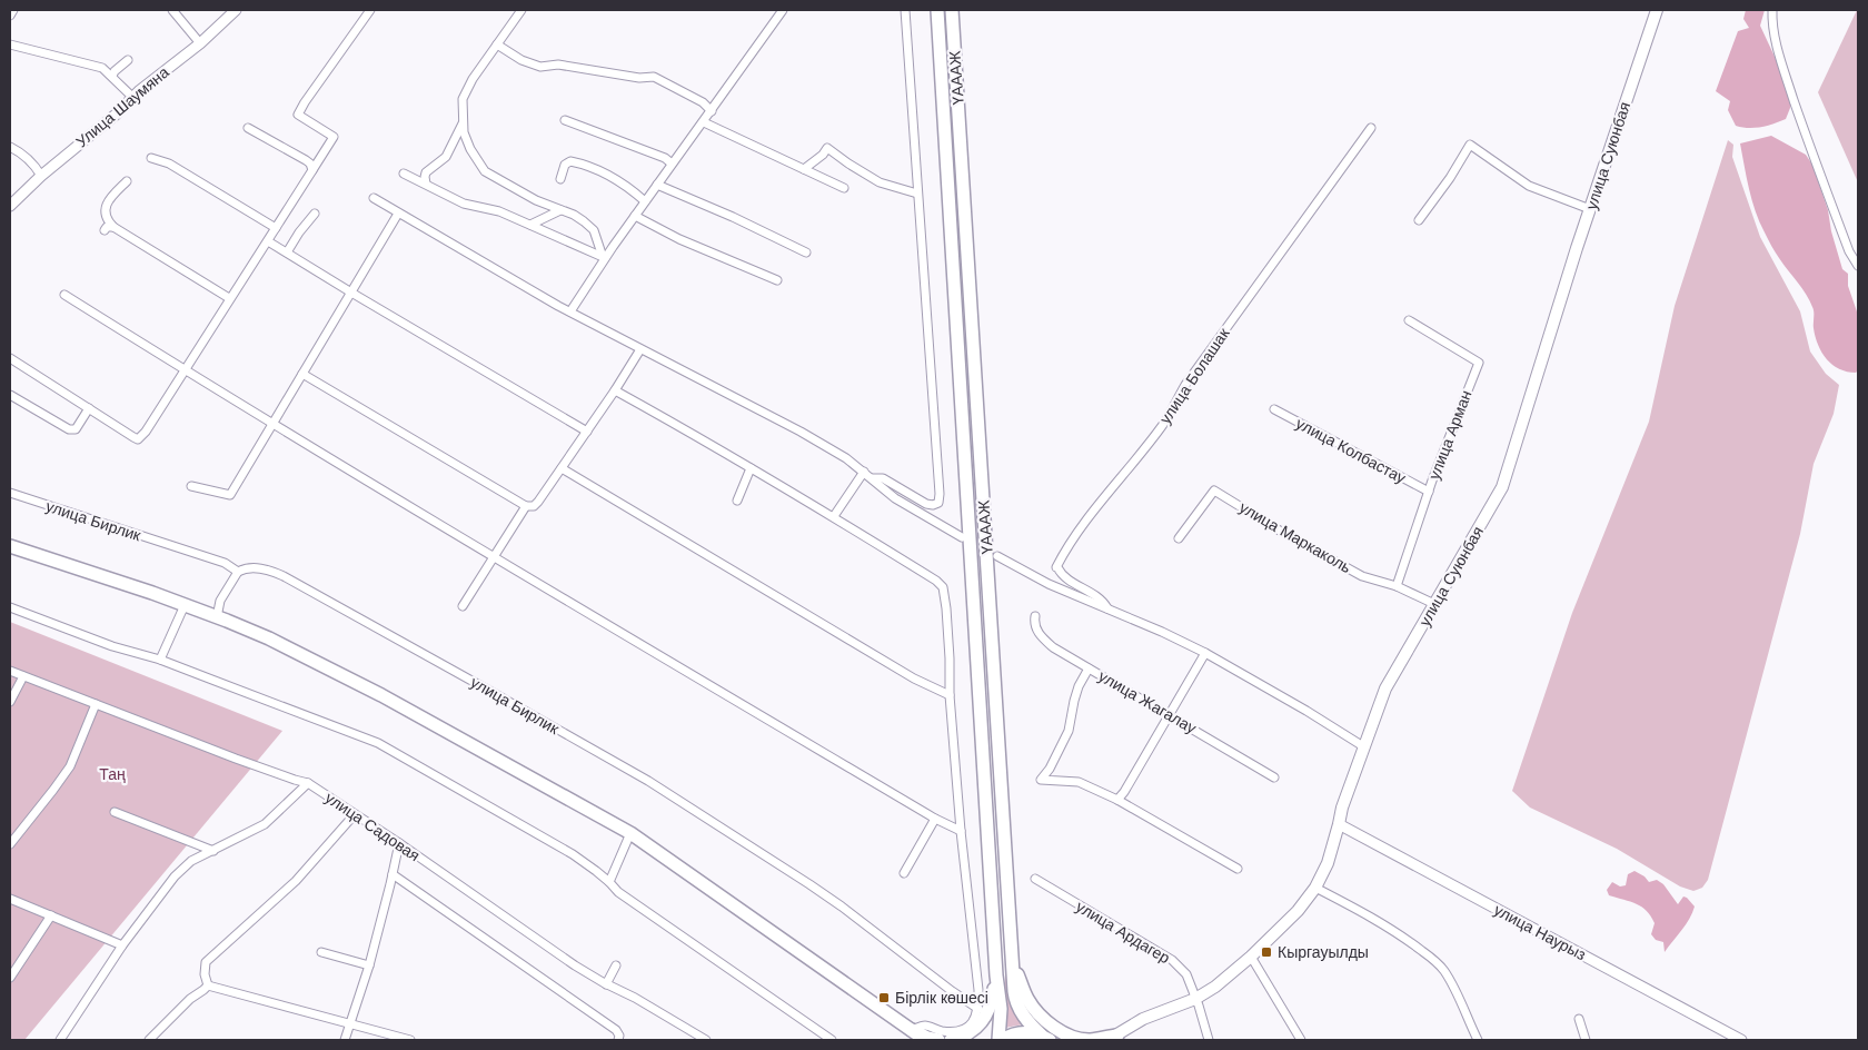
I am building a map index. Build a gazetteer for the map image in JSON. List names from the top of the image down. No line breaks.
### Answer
{"streets":{"main road":["ҮАААЖ","улица Суюнбая"],"street":["Улица Шаумяна","улица Болашак","улица Арман","улица Колбастау","улица Бирлик","улица Маркаколь","улица Жагалау","улица Садовая","улица Ардагер","улица Наурыз"]},"crossings":[["улица Суюнбая","улица Маркаколь"],["улица Суюнбая","улица Ардагер"],["улица Суюнбая","улица Наурыз"],["улица Арман","улица Колбастау"],["улица Арман","улица Маркаколь"]],"parks":["Таң"],"places":{"transit":["Кыргауылды","Бірлік көшесі"]}}
